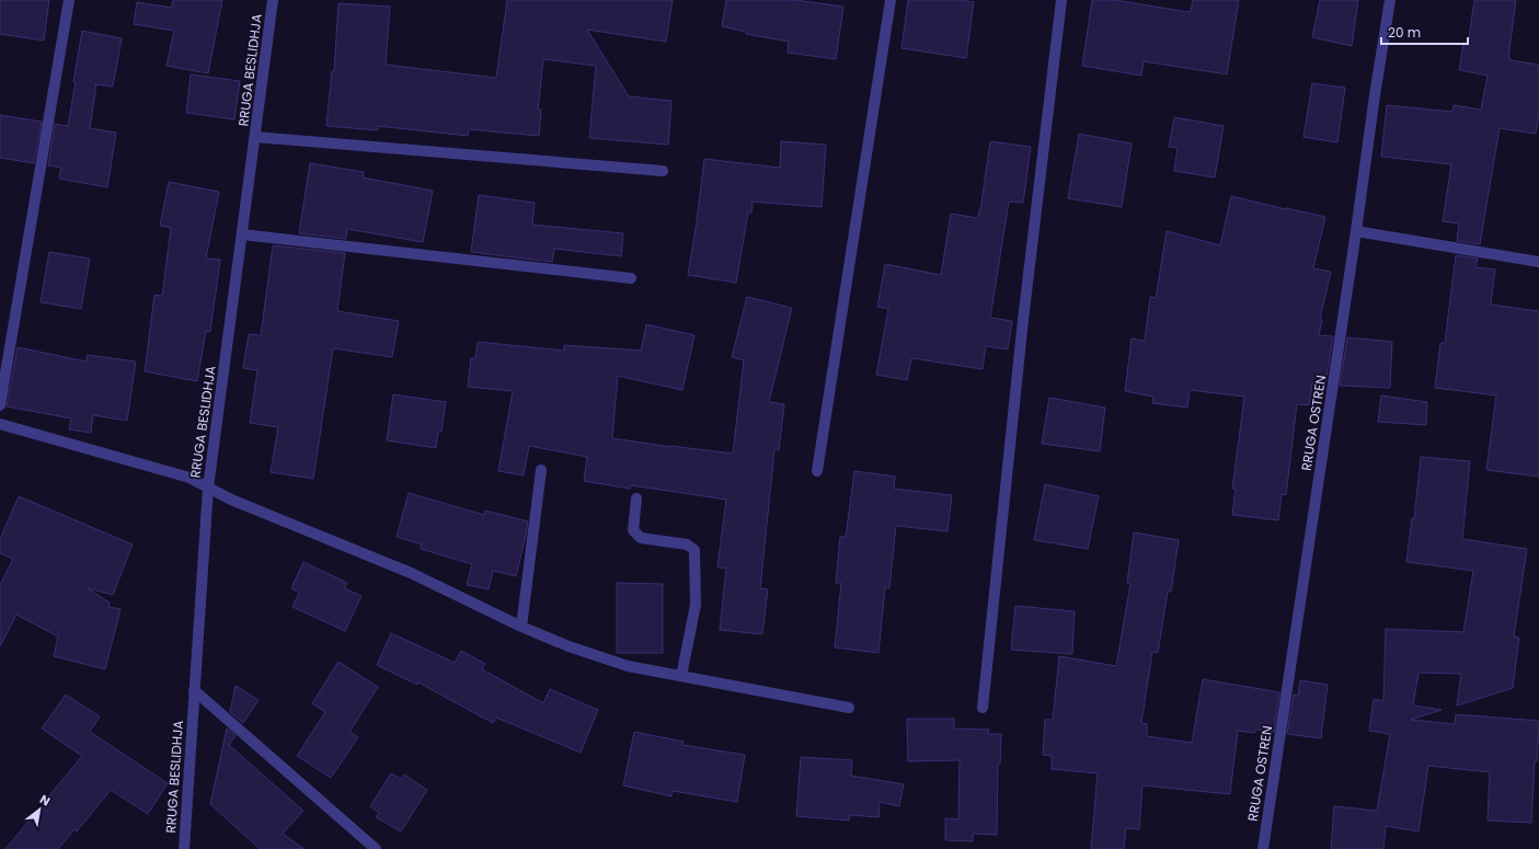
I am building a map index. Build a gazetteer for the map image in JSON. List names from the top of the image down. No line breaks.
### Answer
{"streets":{"street":["RRUGA BESLIDHJA","RRUGA OSTREN"]},"scale_bar":"20 m","north":"top right"}
